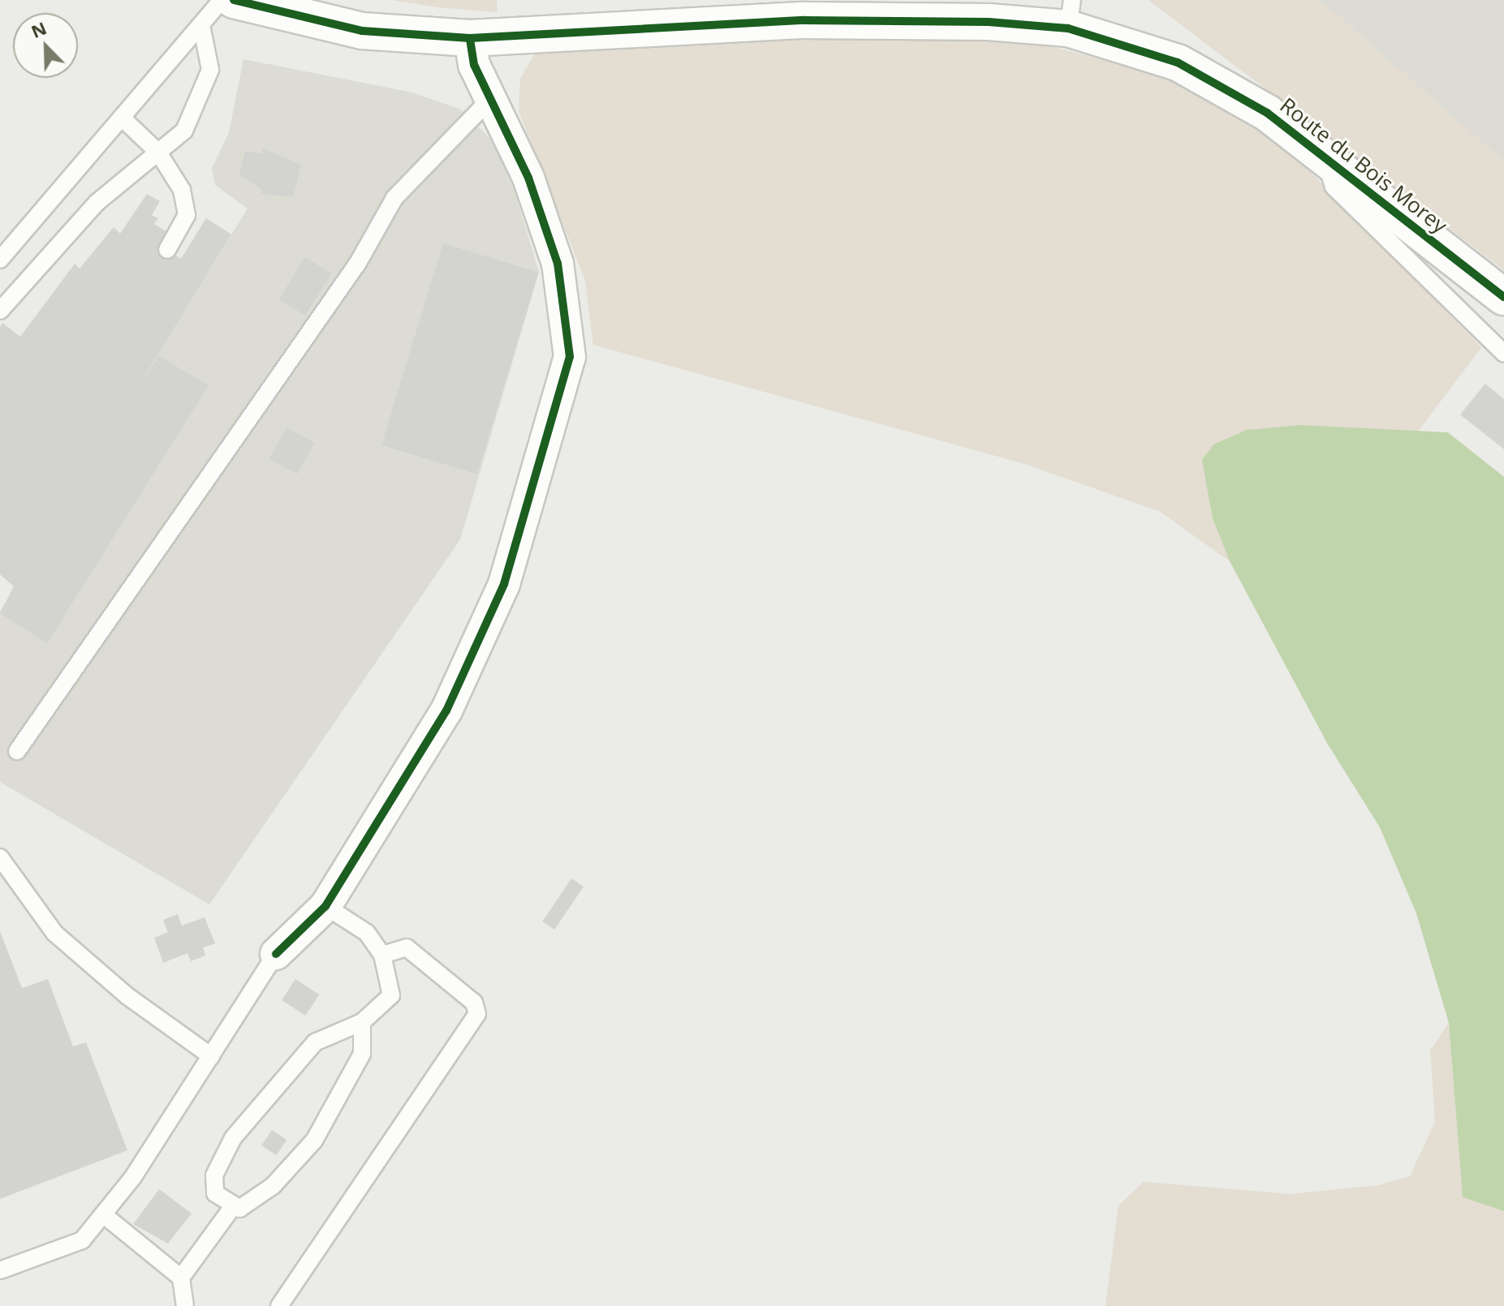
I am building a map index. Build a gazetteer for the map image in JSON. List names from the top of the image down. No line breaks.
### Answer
{"streets":{"street":["Route du Bois Morey"]},"north":"top left"}
